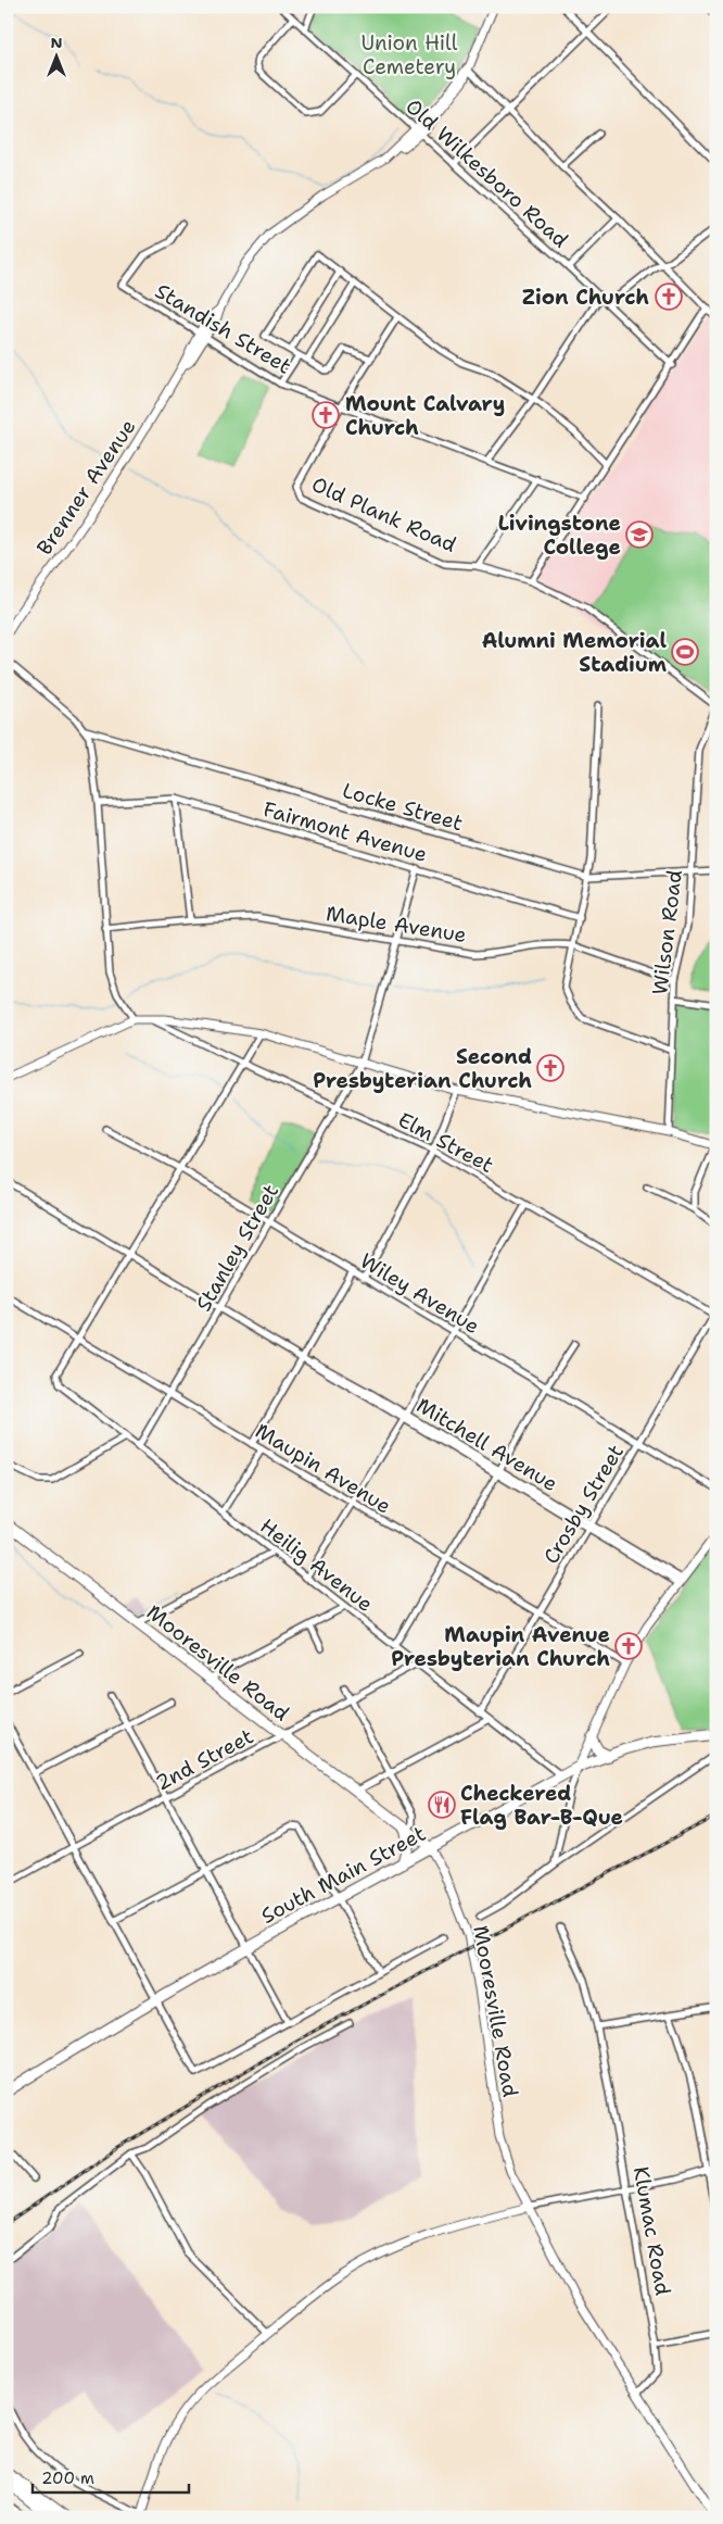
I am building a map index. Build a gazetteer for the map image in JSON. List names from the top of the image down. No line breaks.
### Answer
{"streets":{"main road":["Mooresville Road","South Main Street"],"street":["Old Wilkesboro Road","Standish Street","Brenner Avenue","Old Plank Road","Locke Street","Fairmont Avenue","Maple Avenue","Wilson Road","Elm Street","Stanley Street","Wiley Avenue","Mitchell Avenue","Maupin Avenue","Crosby Street","Heilig Avenue","2nd Street","Klumac Road"]},"crossings":[["Old Wilkesboro Road","Brenner Avenue"],["Standish Street","Brenner Avenue"],["Standish Street","Old Plank Road"],["Old Plank Road","Wilson Road"],["Locke Street","Wilson Road"],["Fairmont Avenue","Stanley Street"],["Maple Avenue","Wilson Road"],["Maple Avenue","Stanley Street"],["Elm Street","Stanley Street"],["Elm Street","Crosby Street"],["Stanley Street","Wiley Avenue"],["Stanley Street","Mitchell Avenue"],["Stanley Street","Maupin Avenue"],["Stanley Street","Heilig Avenue"],["Wiley Avenue","Crosby Street"],["Mitchell Avenue","Crosby Street"],["Maupin Avenue","Crosby Street"],["Maupin Avenue","Heilig Avenue"],["Crosby Street","Heilig Avenue"],["Heilig Avenue","2nd Street"],["Heilig Avenue","South Main Street"],["Mooresville Road","2nd Street"],["Mooresville Road","South Main Street"],["Mooresville Road","Klumac Road"]],"parks":["Union Hill Cemetery"],"places":{"church":["Zion Church","Mount Calvary Church","Second Presbyterian Church","Maupin Avenue Presbyterian Church"],"school or university":["Livingstone College"],"sports":["Alumni Memorial Stadium"],"restaurant":["Checkered Flag Bar-B-Que"]},"scale_bar":"200 m","north":"top"}
